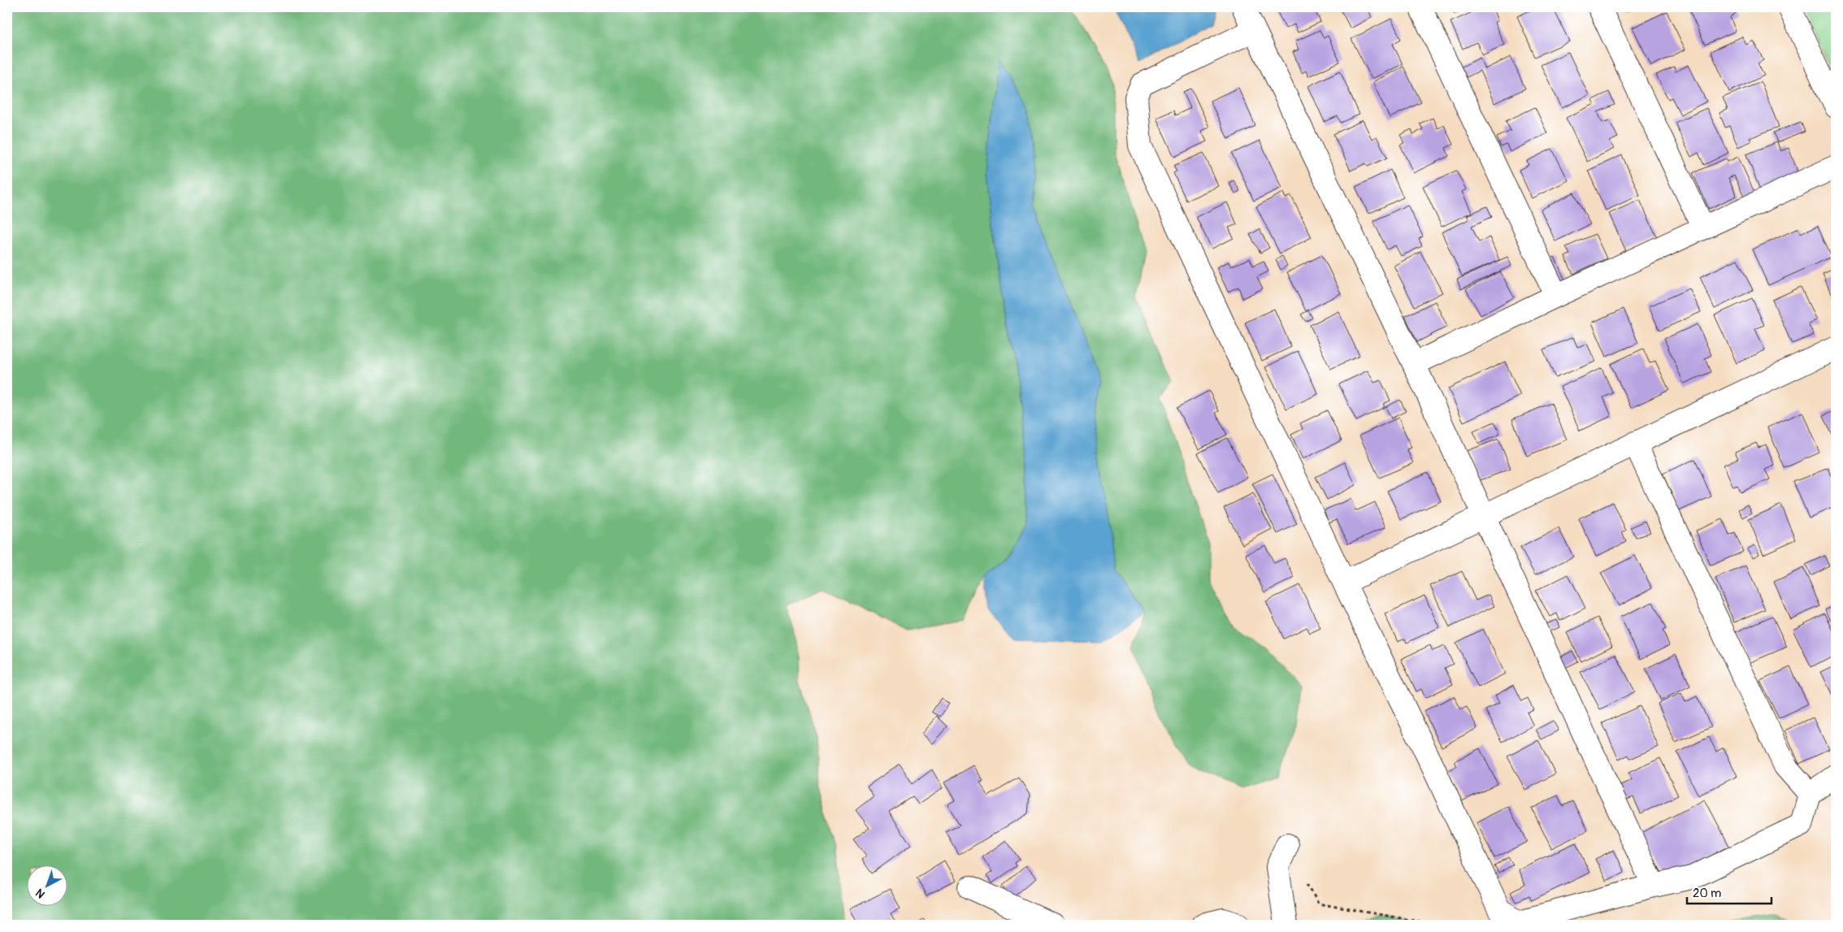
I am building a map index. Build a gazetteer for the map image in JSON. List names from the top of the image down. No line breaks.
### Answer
{"scale_bar":"20 m","north":"bottom left"}
